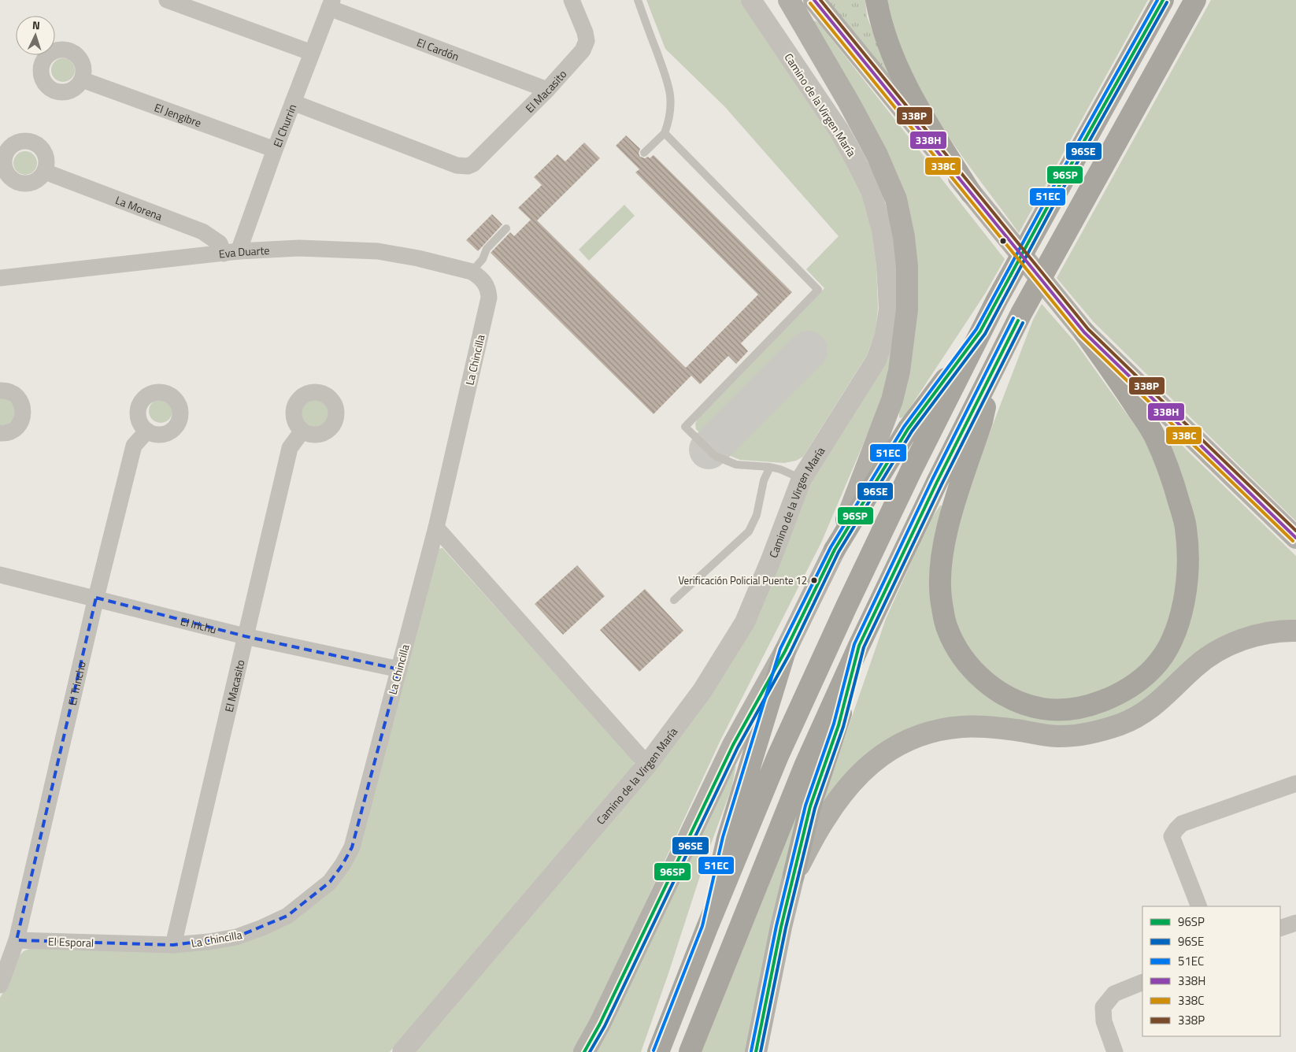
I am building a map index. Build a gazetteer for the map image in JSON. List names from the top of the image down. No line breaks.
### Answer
{"streets":{"street":["El Cardón","El Macasito","Camino de la Virgen María","El Jengibre","El Churrin","La Morena","Eva Duarte","La Chincilla","El Irichu","El Trincho","El Esporal"]},"crossings":[["El Cardón","El Macasito"],["El Cardón","El Churrin"],["El Macasito","El Churrin"],["El Macasito","La Chincilla"],["El Macasito","El Irichu"],["El Macasito","El Esporal"],["El Jengibre","El Churrin"],["El Churrin","La Morena"],["El Churrin","Eva Duarte"],["La Morena","Eva Duarte"],["Eva Duarte","La Chincilla"],["La Chincilla","El Irichu"],["La Chincilla","El Esporal"],["El Irichu","El Trincho"],["El Trincho","El Esporal"]],"places":["Verificación Policial Puente 12"],"lines":["transit line 96SP","transit line 51EC","transit line 338H","transit line 338P","transit line 96SE","transit line 338C"],"legend":["96SP","96SE","51EC","338H","338C","338P"],"north":"top"}
